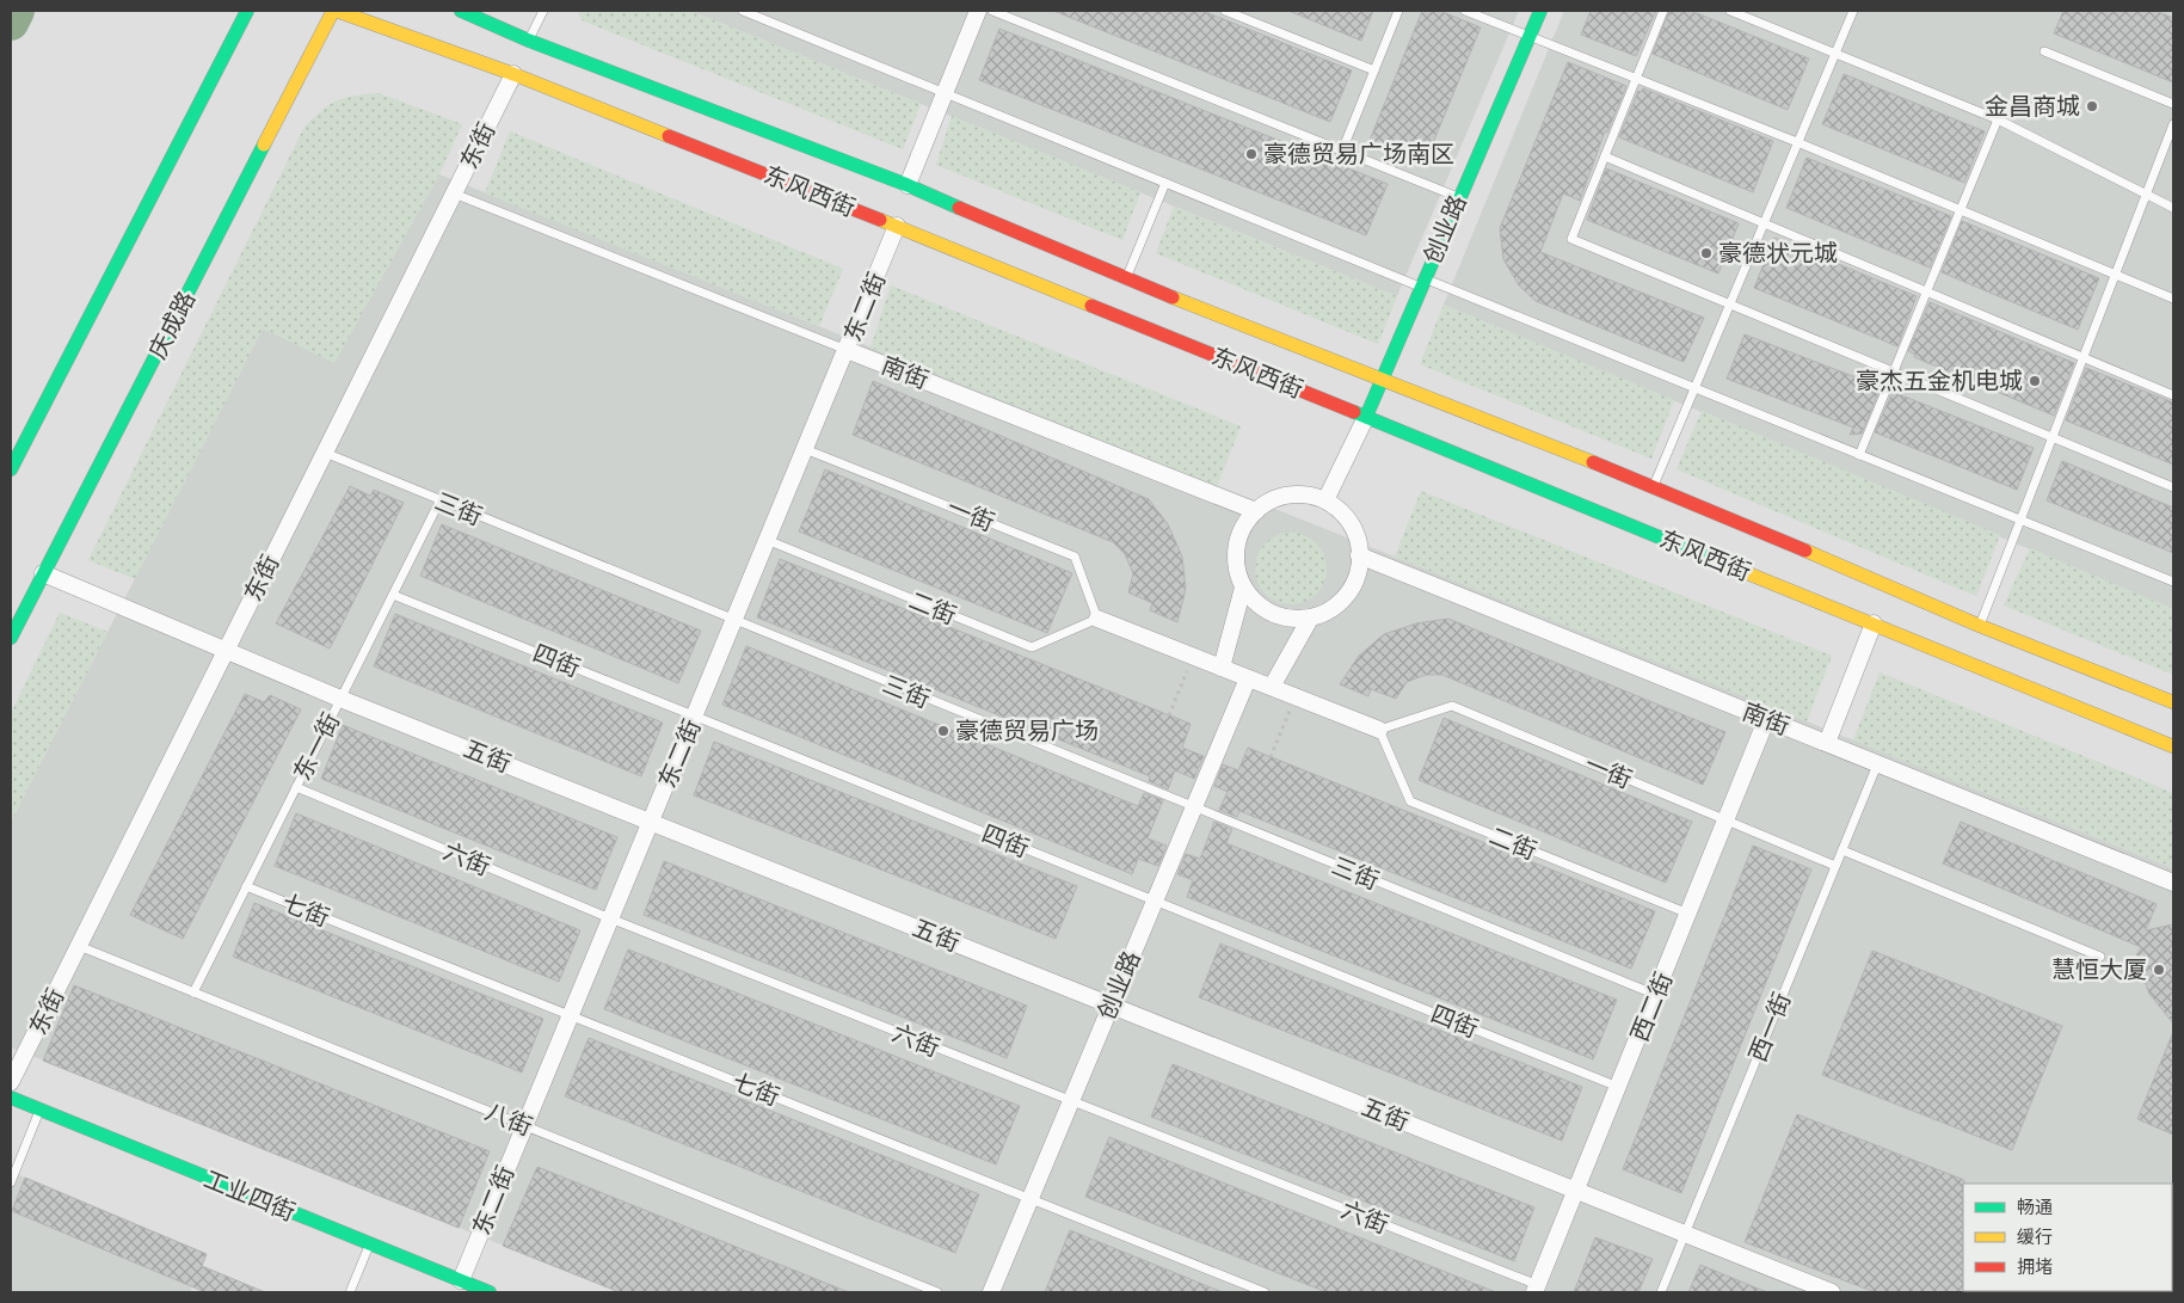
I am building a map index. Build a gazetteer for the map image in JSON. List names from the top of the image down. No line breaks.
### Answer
{"streets":{"main road":["东风西街","创业路","庆成路","工业四街"],"street":["东街","东二街","南街","五街","西二街"],"lane":["三街","一街","二街","四街","东一街","六街","七街","西一街","八街"]},"crossings":[["东街","东风西街"],["东街","南街"],["东街","三街"],["东街","五街"],["东街","八街"],["东风西街","创业路"],["东风西街","东二街"],["东风西街","庆成路"],["创业路","三街"],["创业路","四街"],["创业路","五街"],["创业路","六街"],["创业路","七街"],["东二街","南街"],["东二街","三街"],["东二街","一街"],["东二街","二街"],["东二街","四街"],["东二街","五街"],["东二街","六街"],["东二街","七街"],["东二街","八街"],["东二街","工业四街"],["庆成路","五街"],["南街","西二街"],["南街","西一街"],["三街","东一街"],["三街","西二街"],["一街","二街"],["一街","西二街"],["一街","西一街"],["二街","西二街"],["四街","东一街"],["四街","西二街"],["东一街","五街"],["东一街","六街"],["东一街","七街"],["东一街","八街"],["五街","西二街"],["五街","西一街"],["六街","西二街"]],"places":["金昌商城","豪德贸易广场南区","豪德状元城","豪杰五金机电城","豪德贸易广场","慧恒大厦"],"legend":["畅通","缓行","拥堵"]}
